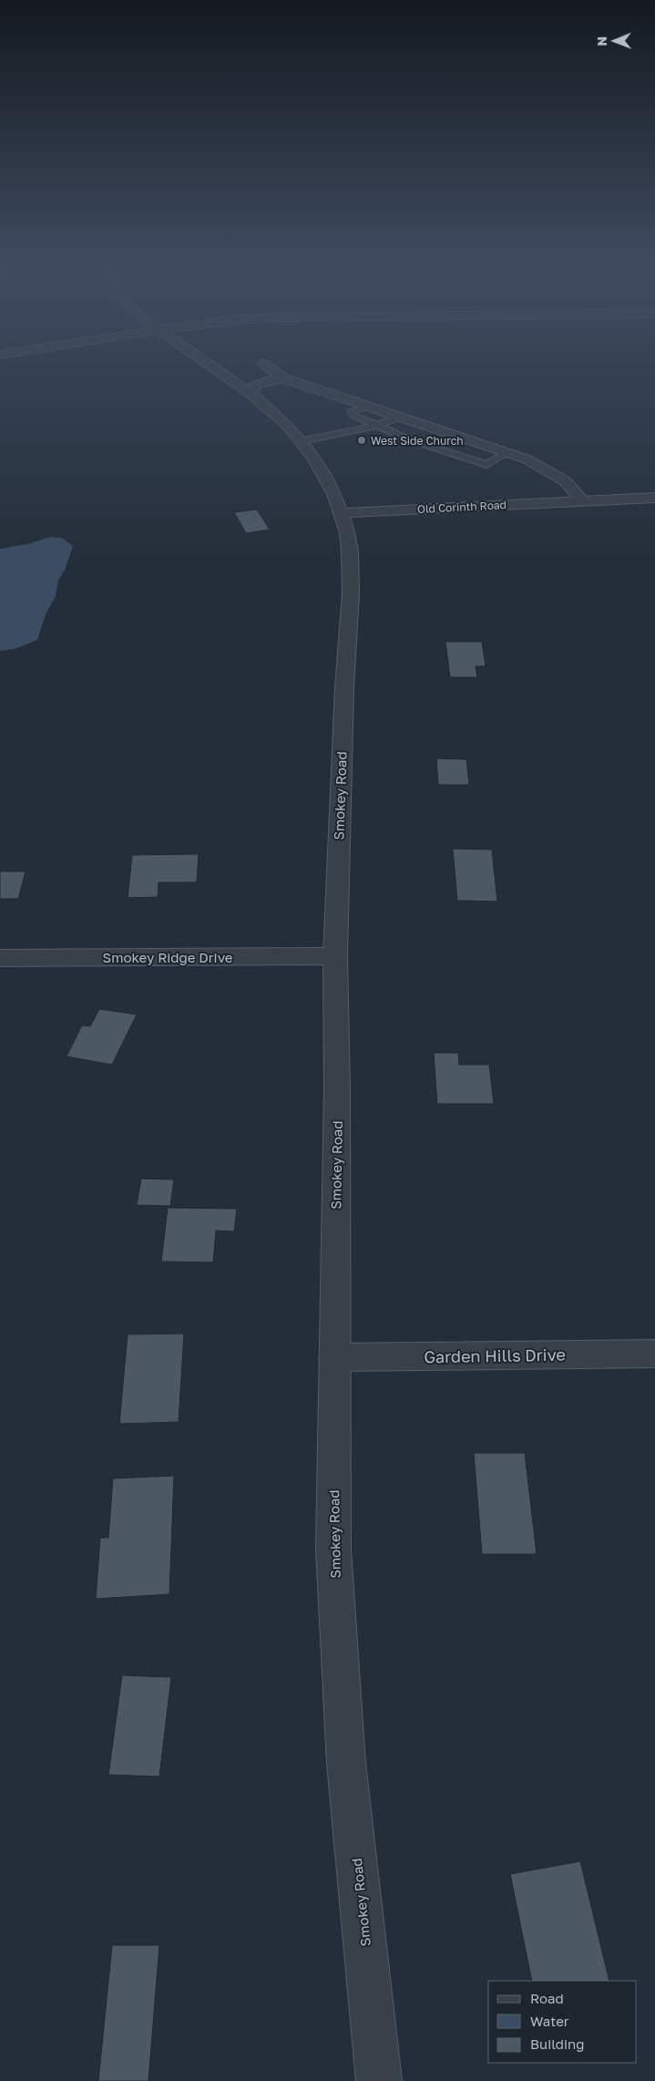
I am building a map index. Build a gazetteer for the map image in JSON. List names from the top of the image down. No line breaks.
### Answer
{"streets":{"street":["Old Corinth Road","Smokey Road","Smokey Ridge Drive","Garden Hills Drive"]},"crossings":[["Old Corinth Road","Smokey Road"],["Smokey Road","Smokey Ridge Drive"],["Smokey Road","Garden Hills Drive"]],"places":["West Side Church"],"legend":["Road","Water","Building"],"north":"left"}
